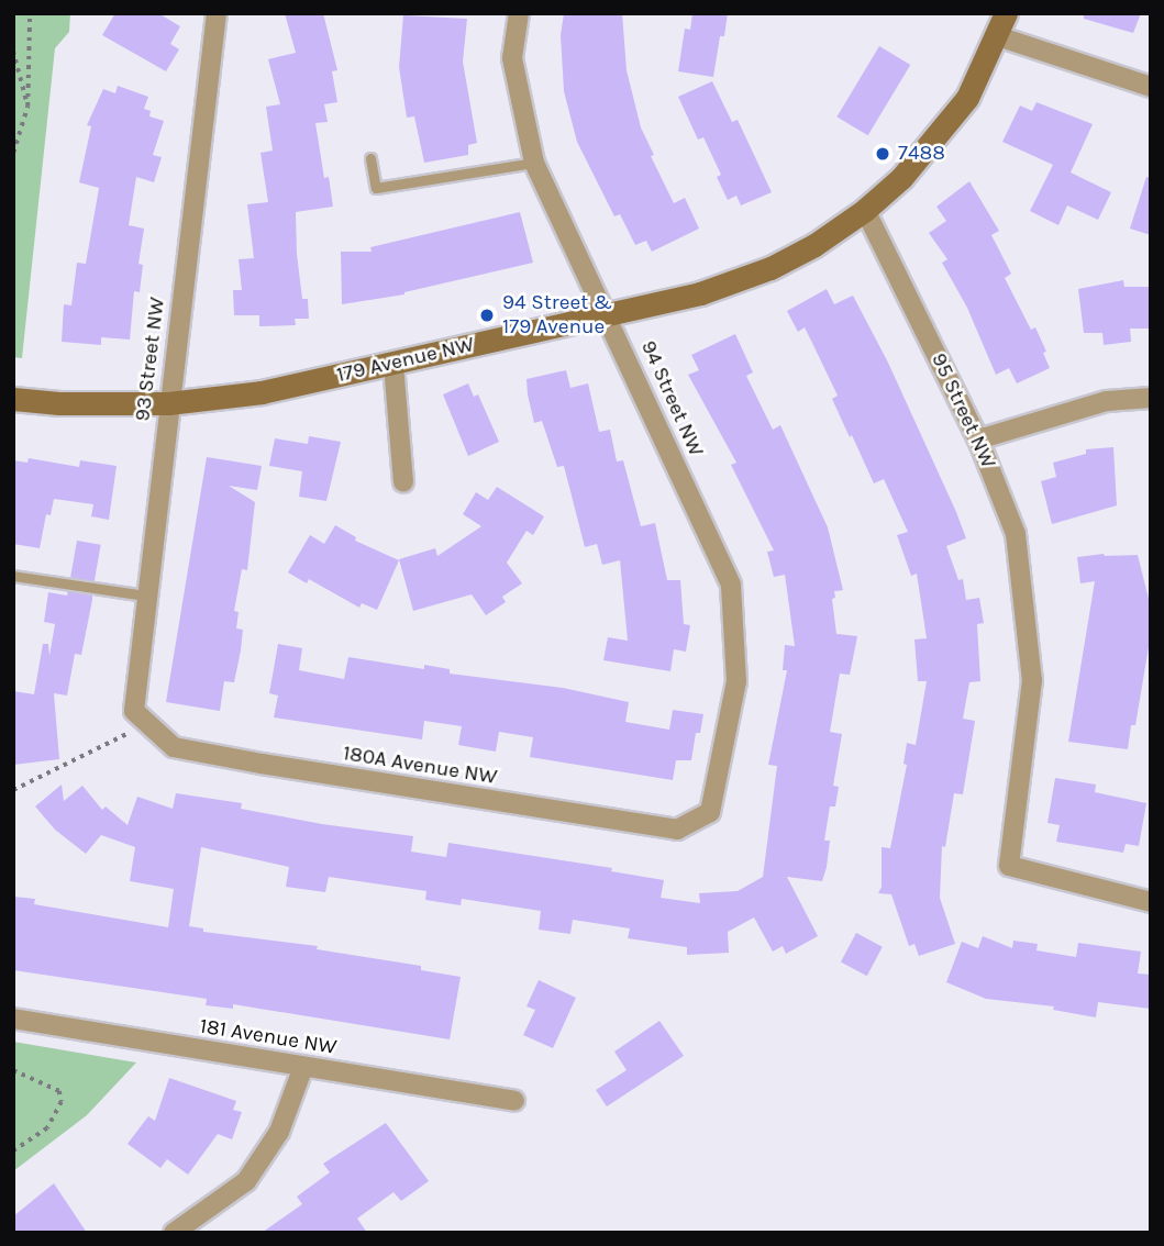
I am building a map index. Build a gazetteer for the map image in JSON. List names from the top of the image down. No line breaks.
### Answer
{"streets":{"street":["93 Street NW","179 Avenue NW","94 Street NW","95 Street NW","180A Avenue NW","181 Avenue NW"]},"crossings":[["93 Street NW","179 Avenue NW"],["93 Street NW","180A Avenue NW"],["179 Avenue NW","94 Street NW"],["179 Avenue NW","95 Street NW"],["94 Street NW","180A Avenue NW"]],"places":["7488","94 Street & 179 Avenue"]}
